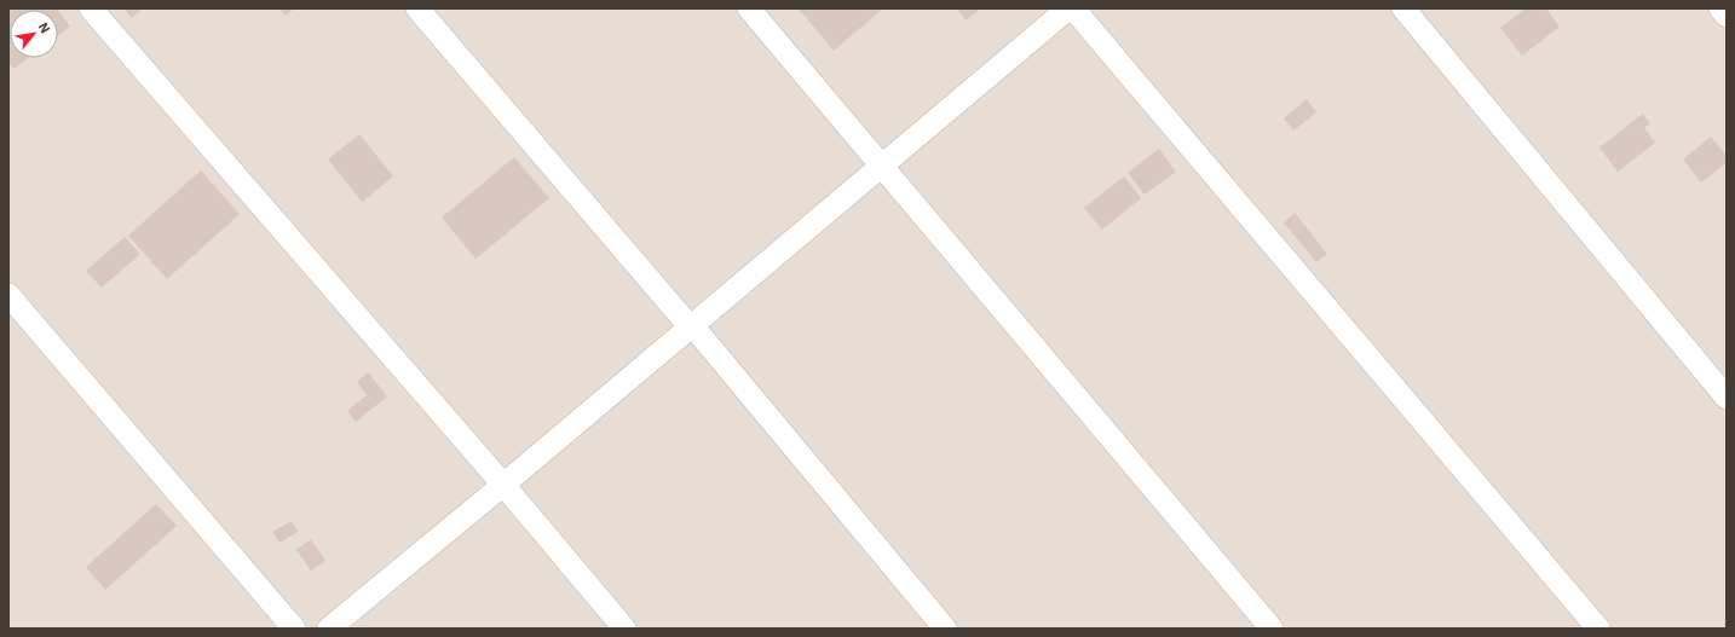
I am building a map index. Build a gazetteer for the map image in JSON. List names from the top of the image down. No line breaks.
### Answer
{"north":"top right"}
